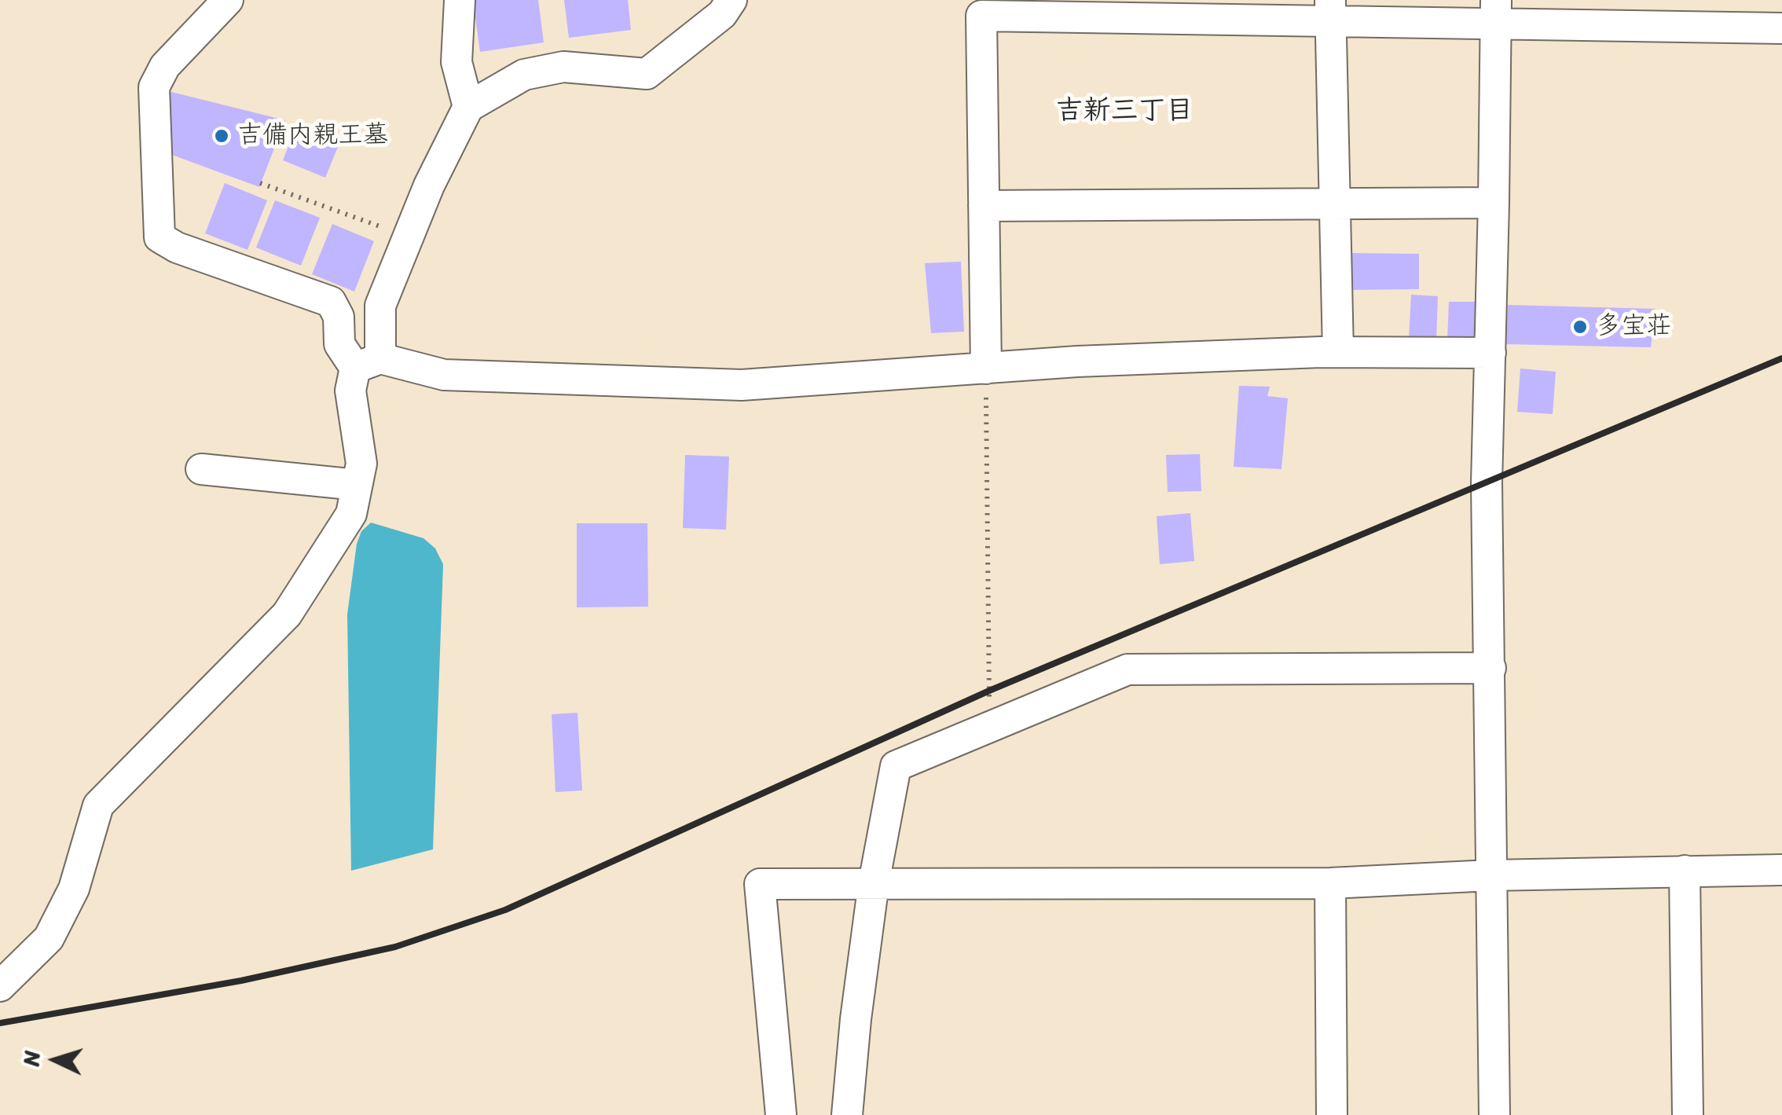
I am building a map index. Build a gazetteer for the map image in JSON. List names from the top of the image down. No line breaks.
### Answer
{"districts":["吉新三丁目"],"places":["吉備内親王墓","多宝荘"],"north":"left"}
